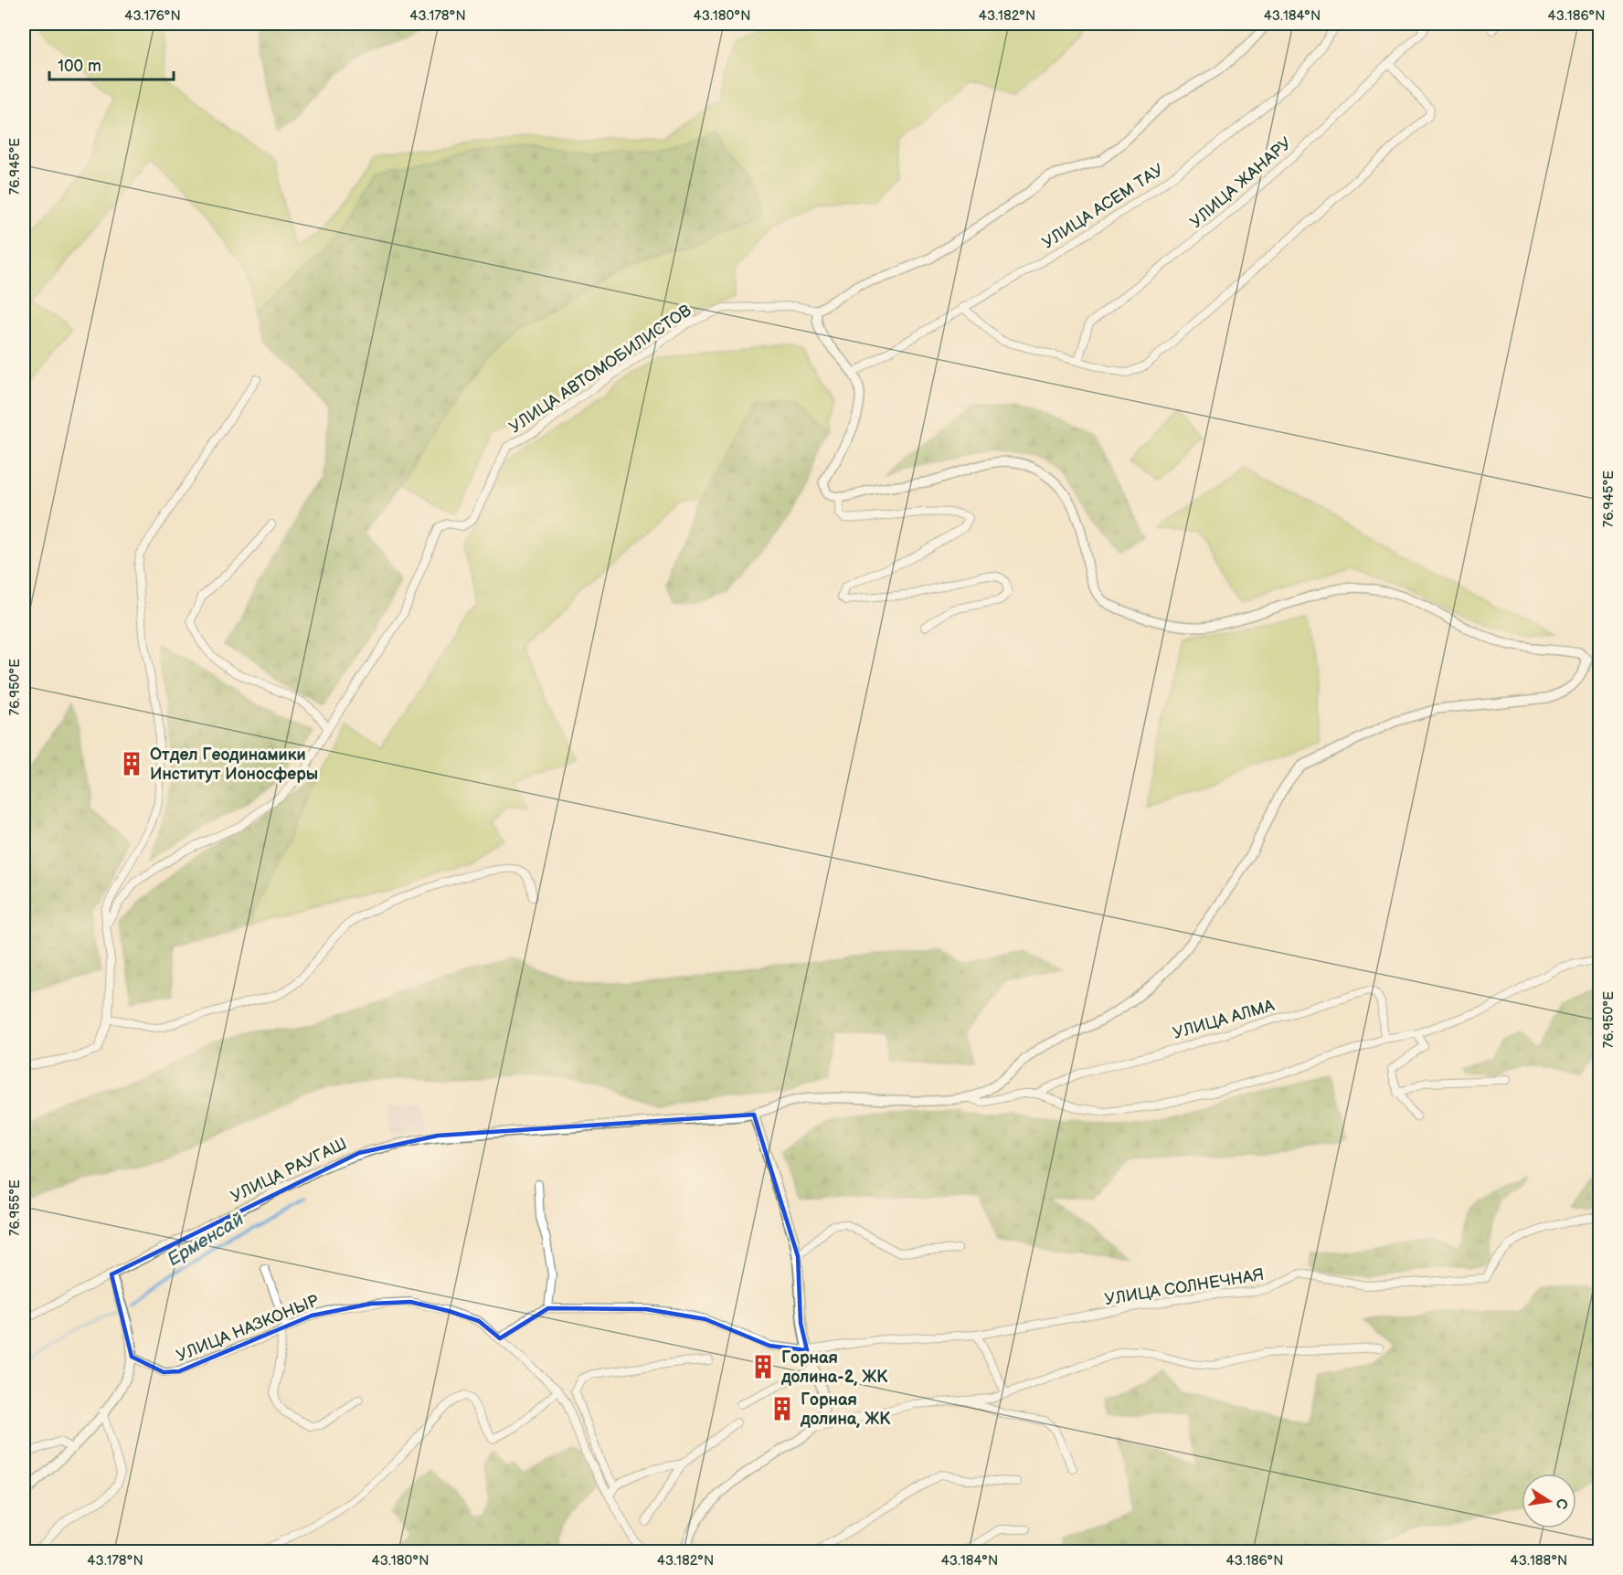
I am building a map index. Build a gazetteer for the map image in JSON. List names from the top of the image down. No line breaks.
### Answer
{"streets":{"street":["УЛИЦА ЖАНАРУ","УЛИЦА АСЕМ ТАУ","УЛИЦА АВТОМОБИЛИСТОВ","УЛИЦА АЛМА","УЛИЦА РАУГАШ","УЛИЦА СОЛНЕЧНАЯ","УЛИЦА НАЗКОНЫР"]},"water":["Ерменсай"],"places":{"building":["Отдел Геодинамики Институт Ионосферы","Горная долина-2, ЖК","Горная долина, ЖК"]},"scale_bar":"100 m","north":"right","coordinates":["43.176°N","43.178°N","43.180°N","43.182°N","43.184°N","43.186°N","76.945°E","76.950°E","76.955°E","43.188°N"]}
